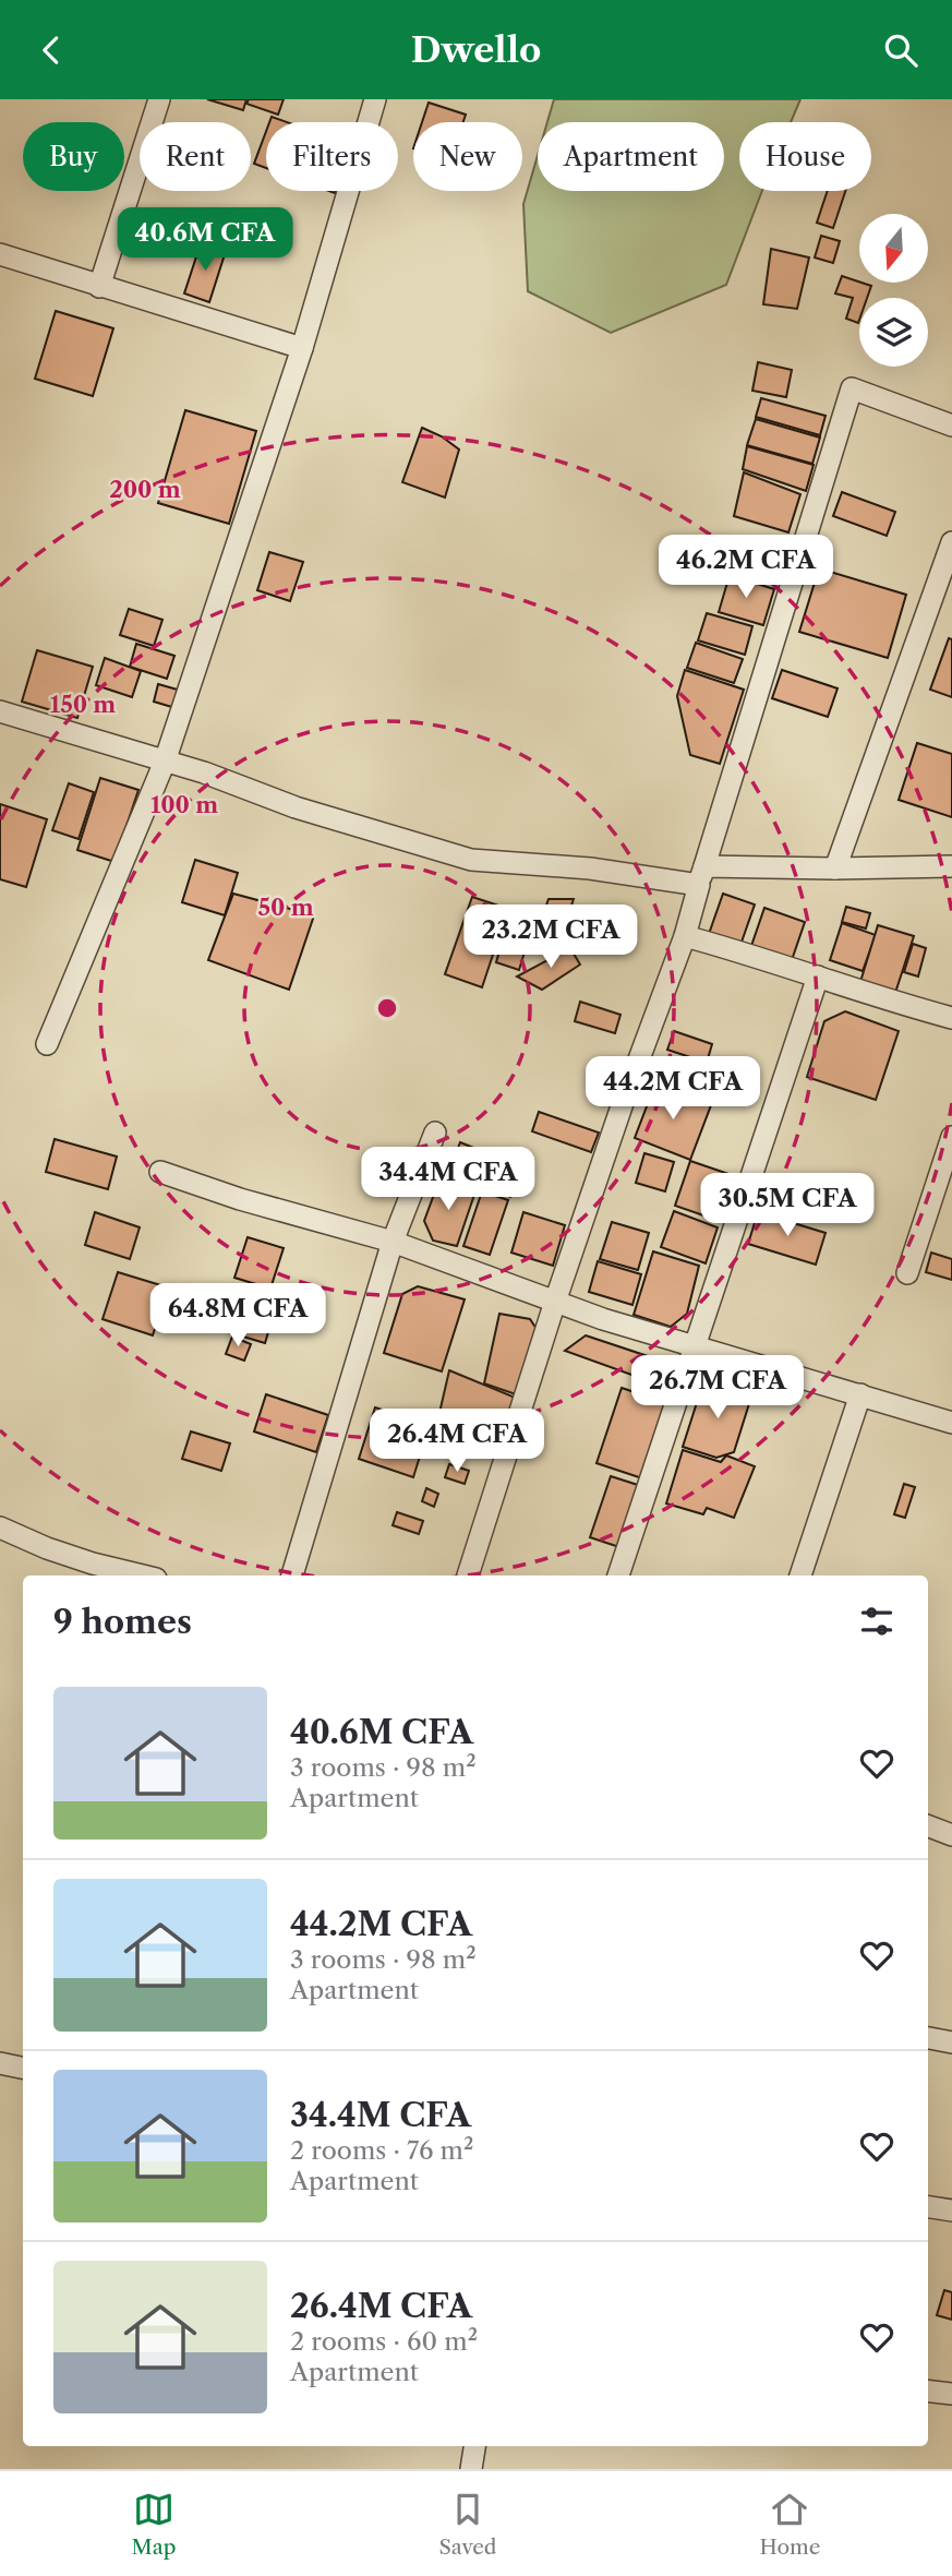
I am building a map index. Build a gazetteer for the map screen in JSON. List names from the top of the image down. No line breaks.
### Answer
{"north":"bottom","page":{"header":"Dwello","chip":["Buy","Rent","Filters","New","Apartment","House"],"price":["40.6M CFA","46.2M CFA","23.2M CFA","44.2M CFA","34.4M CFA","30.5M CFA","64.8M CFA","26.7M CFA","26.4M CFA"],"heading":"9 homes","list":[{"name":"40.6M CFA","note":"3 rooms · 98 m² · Apartment"},{"name":"44.2M CFA","note":"3 rooms · 98 m² · Apartment"},{"name":"34.4M CFA","note":"2 rooms · 76 m² · Apartment"},{"name":"26.4M CFA","note":"2 rooms · 60 m² · Apartment"}],"tabs":["Map","Saved","Home"]},"rings":["200 m","150 m","100 m","50 m"]}
